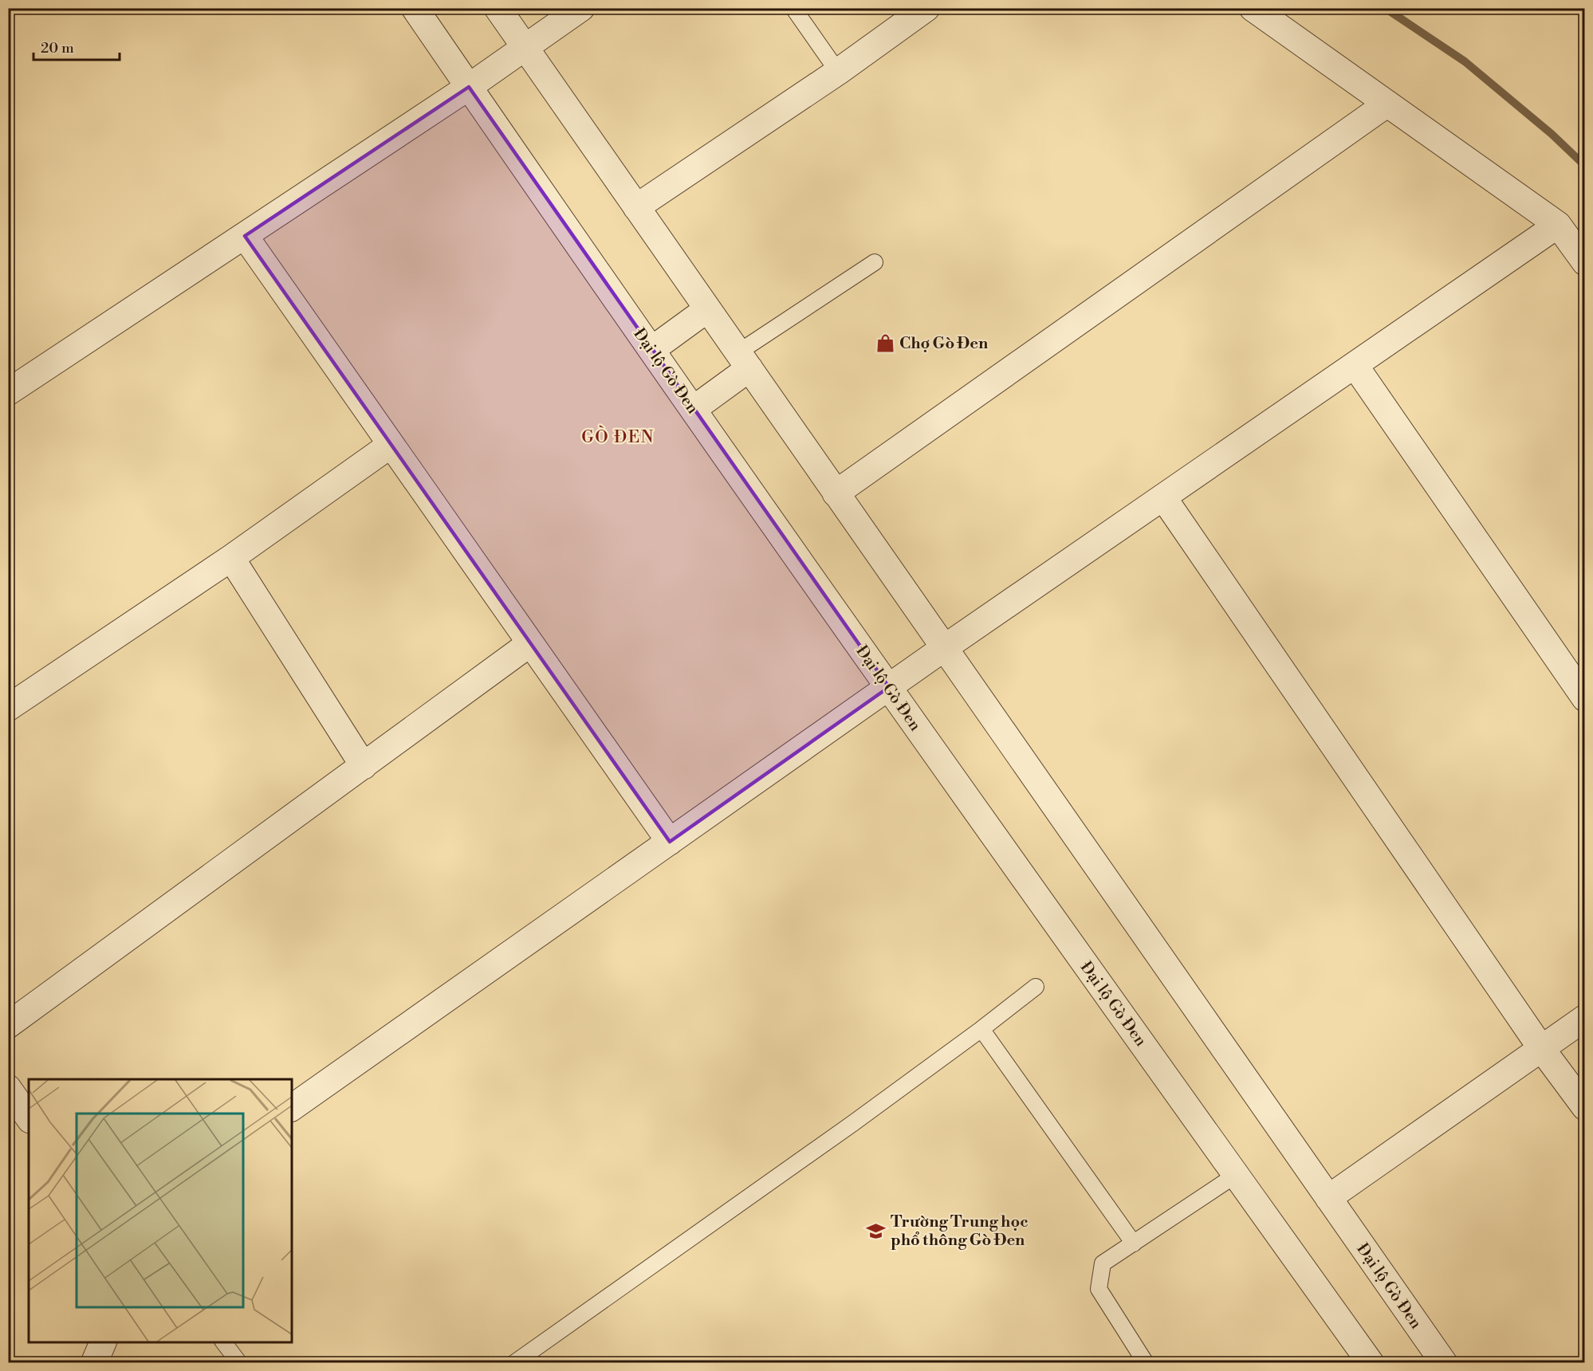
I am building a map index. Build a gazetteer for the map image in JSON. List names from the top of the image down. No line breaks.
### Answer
{"streets":{"street":["Đại lộ Gò Đen"]},"districts":["GÒ ĐEN"],"places":{"shop":["Chợ Gò Đen"],"school or university":["Trường Trung học phổ thông Gò Đen"]},"scale_bar":"20 m"}
